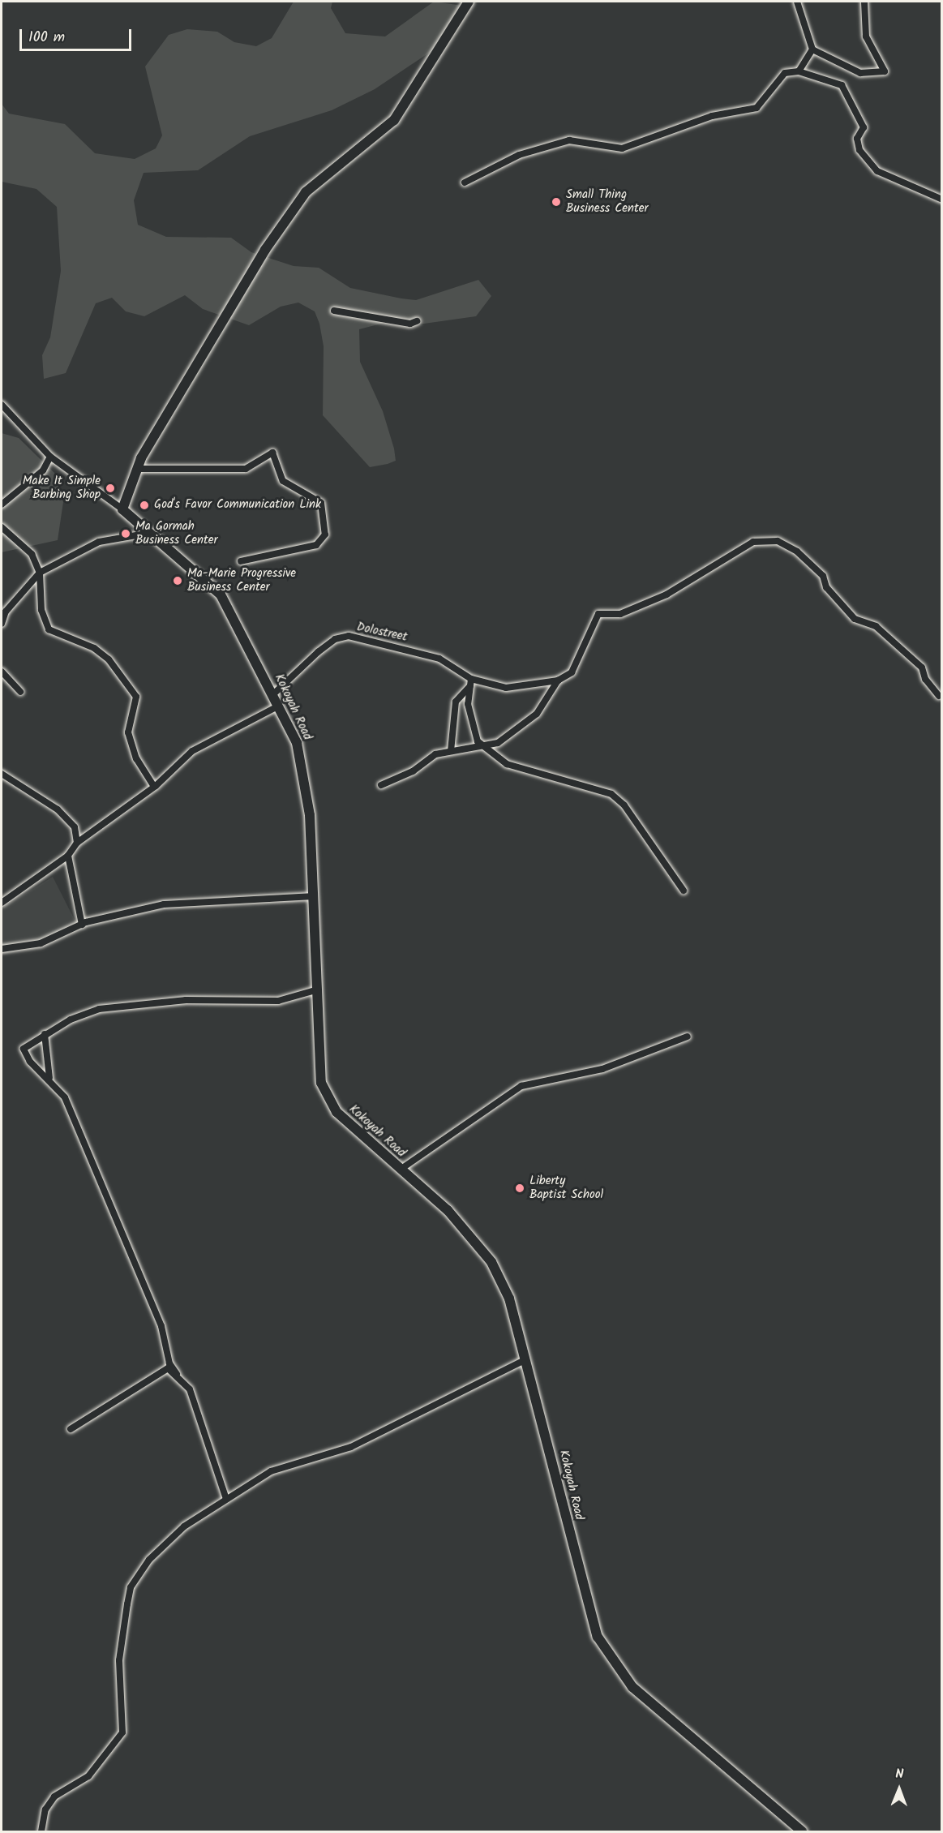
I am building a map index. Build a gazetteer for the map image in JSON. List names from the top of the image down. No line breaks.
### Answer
{"streets":{"main road":["Kokoyah Road"],"street":["Dolostreet"]},"crossings":[["Dolostreet","Kokoyah Road"]],"places":["Small Thing Business Center","Make It Simple Barbing Shop","God's Favor Communication Link","Ma Gormah Business Center","Ma-Marie Progressive Business Center","Liberty Baptist School"],"scale_bar":"100 m","north":"top"}
